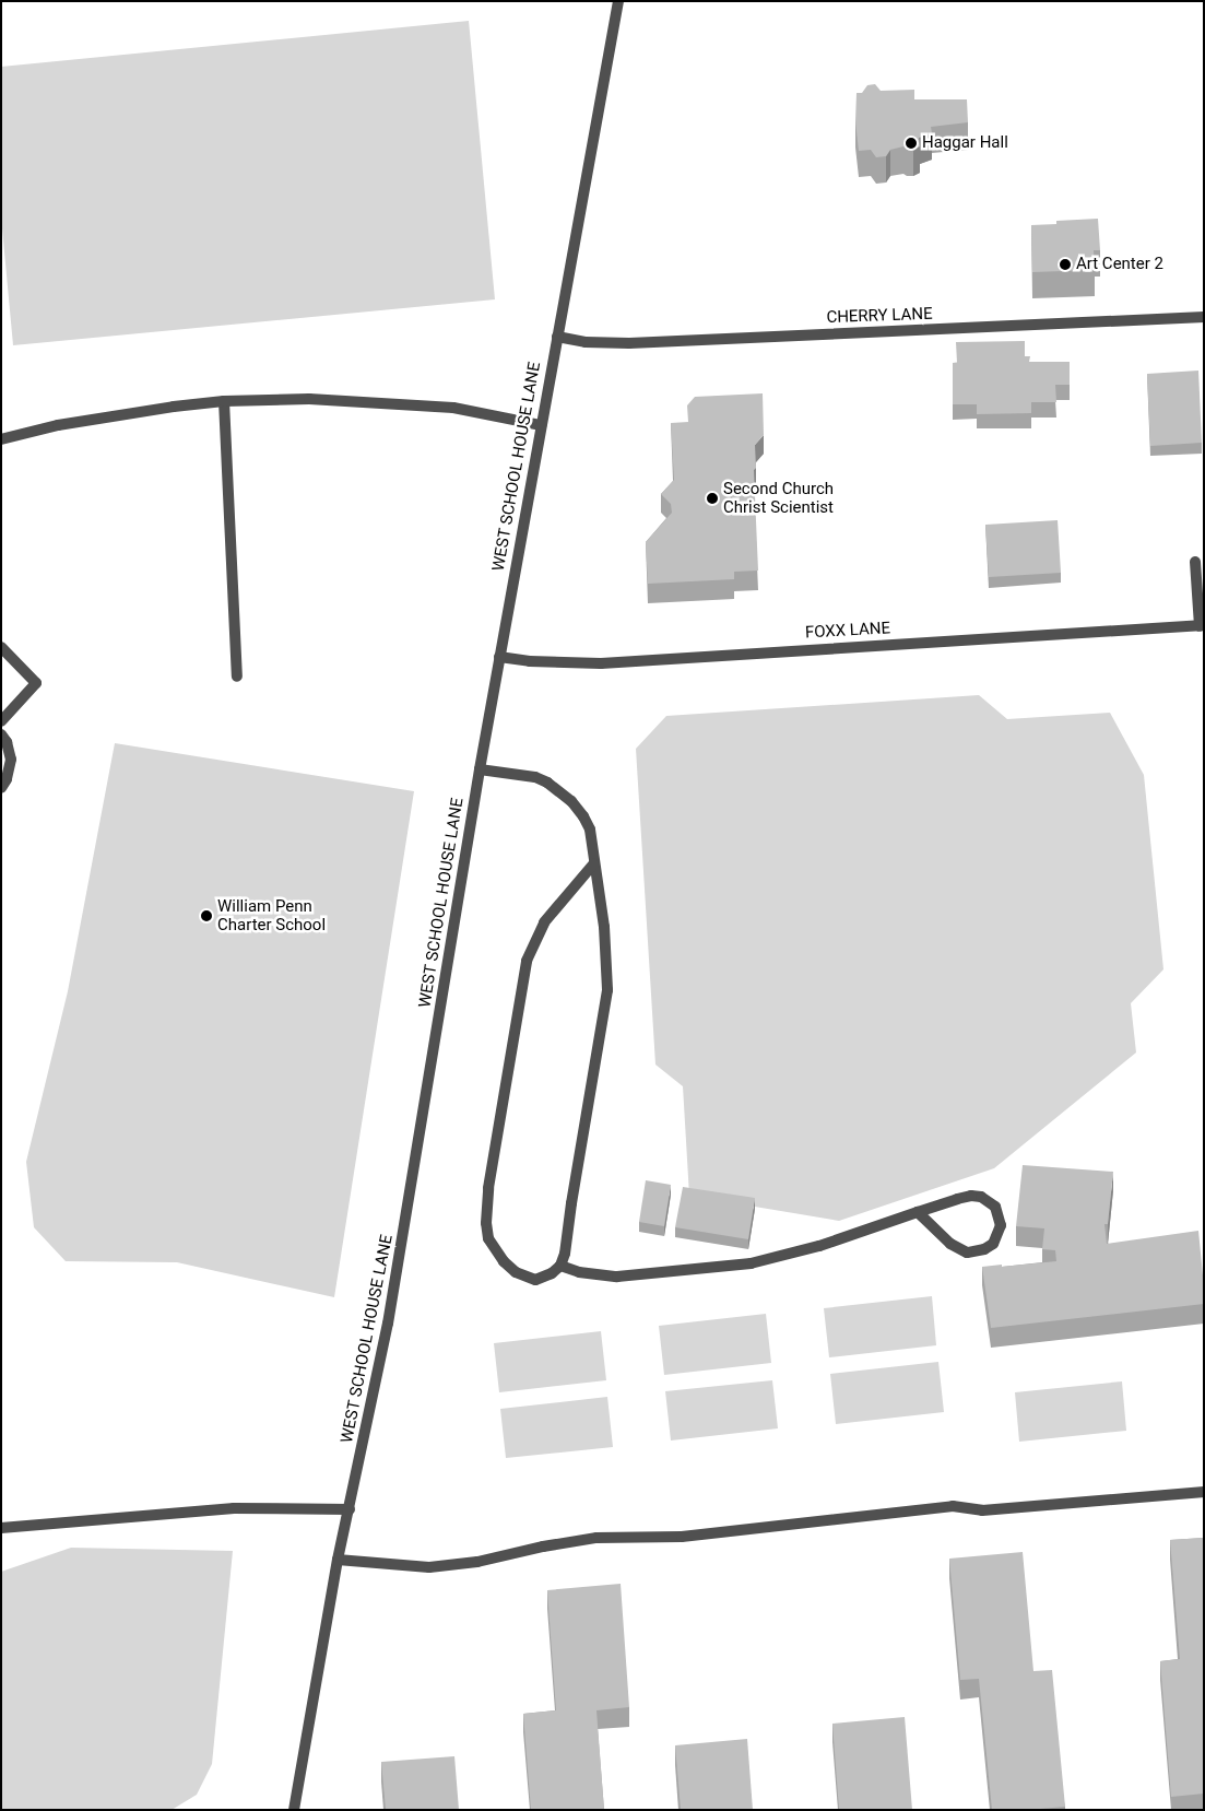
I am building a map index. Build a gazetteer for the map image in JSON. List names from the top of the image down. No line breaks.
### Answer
{"streets":{"street":["CHERRY LANE","WEST SCHOOL HOUSE LANE","FOXX LANE"]},"crossings":[["CHERRY LANE","WEST SCHOOL HOUSE LANE"],["WEST SCHOOL HOUSE LANE","FOXX LANE"]],"places":["Haggar Hall","Art Center 2","Second Church Christ Scientist","William Penn Charter School"]}
